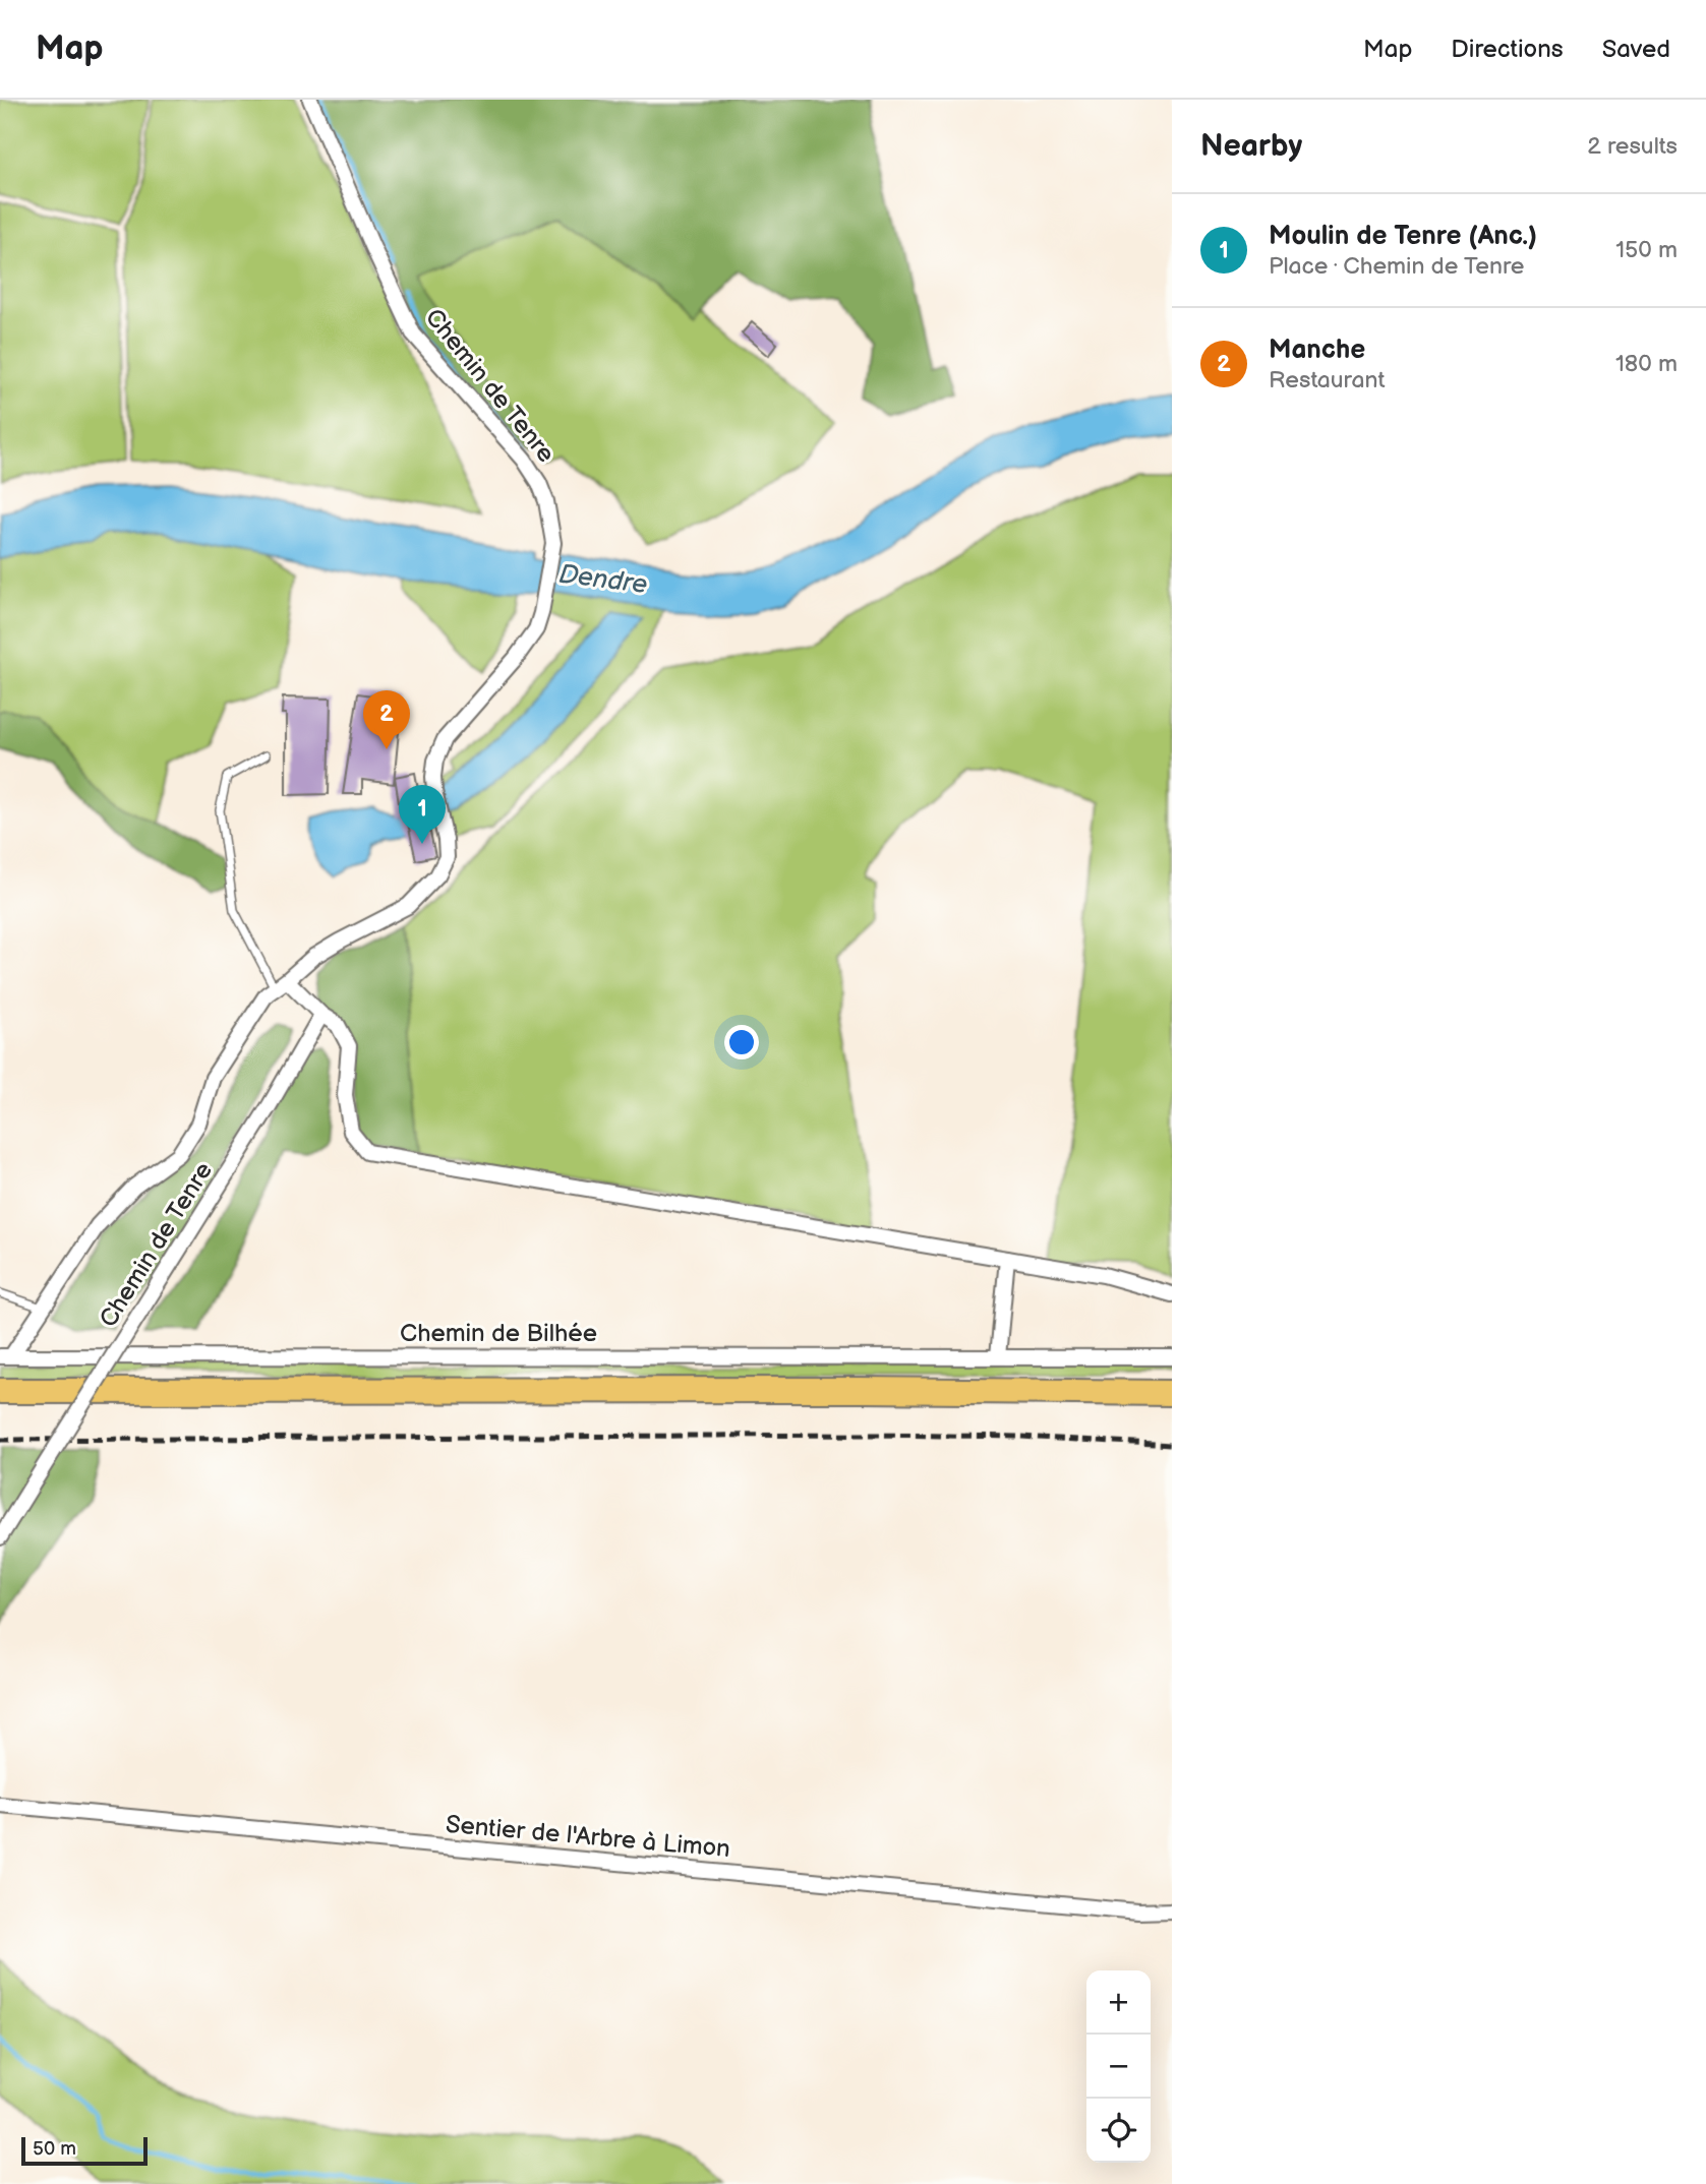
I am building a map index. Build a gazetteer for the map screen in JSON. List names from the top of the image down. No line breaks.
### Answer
{"streets":{"street":["Chemin de Tenre","Chemin de Bilhée","Sentier de l'Arbre à Limon"]},"crossings":[["Chemin de Tenre","Chemin de Bilhée"]],"water":["Dendre"],"scale_bar":"50 m","page":{"header":"Map","nav":["Map","Directions","Saved"],"heading":["Nearby","2 results"],"list":[{"mark":"1","name":"Moulin de Tenre (Anc.)","note":"Place · Chemin de Tenre","value":"150 m"},{"mark":"2","name":"Manche","note":"Restaurant","value":"180 m"}],"pins":["2","1"],"map_buttons":["+","−"],"scale":"50 m"}}
